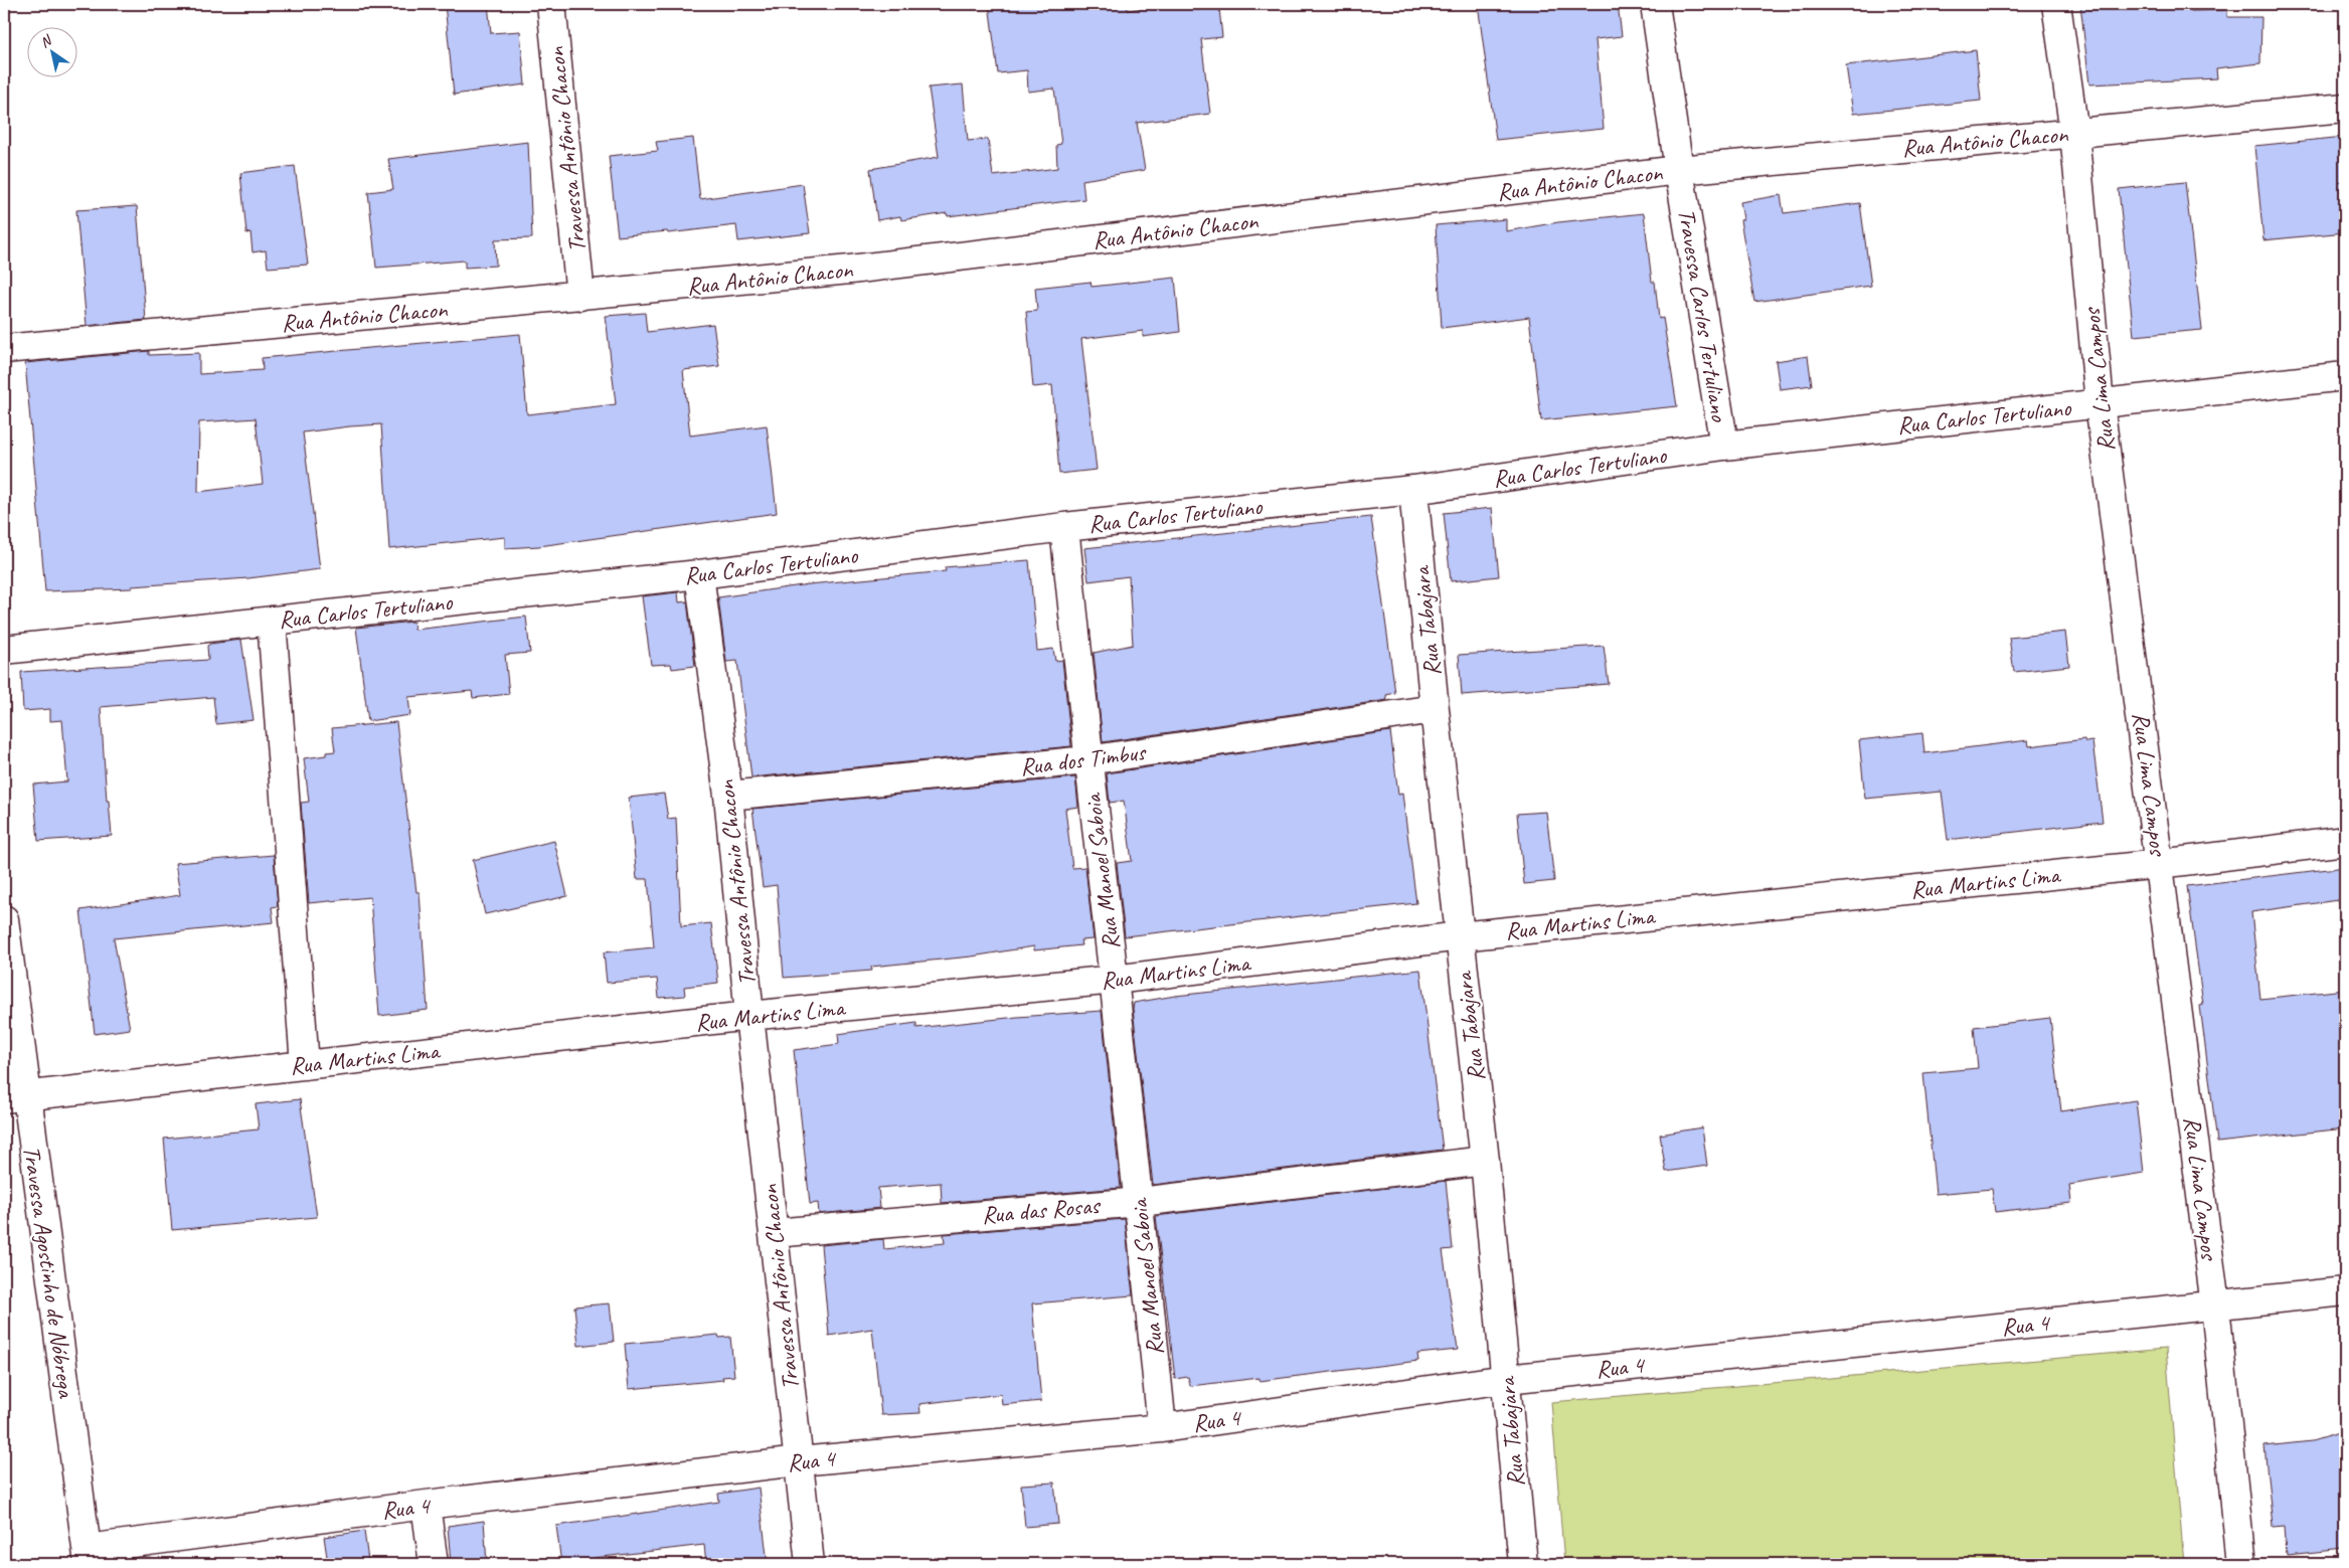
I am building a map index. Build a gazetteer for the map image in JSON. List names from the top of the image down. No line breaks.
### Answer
{"streets":{"street":["Rua Antônio Chacon","Travessa Antônio Chacon","Travessa Carlos Tertuliano","Rua Lima Campos","Rua Carlos Tertuliano","Rua Tabajara","Rua dos Timbus","Rua Manoel Saboia","Rua Martins Lima","Rua das Rosas","Travessa Agostinho de Nóbrega","Rua 4"]},"crossings":[["Rua Antônio Chacon","Travessa Antônio Chacon"],["Rua Antônio Chacon","Travessa Carlos Tertuliano"],["Rua Antônio Chacon","Rua Lima Campos"],["Travessa Antônio Chacon","Rua Carlos Tertuliano"],["Travessa Antônio Chacon","Rua dos Timbus"],["Travessa Antônio Chacon","Rua Martins Lima"],["Travessa Antônio Chacon","Rua das Rosas"],["Travessa Antônio Chacon","Rua 4"],["Travessa Carlos Tertuliano","Rua Carlos Tertuliano"],["Rua Lima Campos","Rua Carlos Tertuliano"],["Rua Lima Campos","Rua Martins Lima"],["Rua Lima Campos","Rua 4"],["Rua Carlos Tertuliano","Rua Tabajara"],["Rua Carlos Tertuliano","Rua Manoel Saboia"],["Rua Tabajara","Rua dos Timbus"],["Rua Tabajara","Rua Martins Lima"],["Rua Tabajara","Rua das Rosas"],["Rua Tabajara","Rua 4"],["Rua dos Timbus","Rua Manoel Saboia"],["Rua Manoel Saboia","Rua Martins Lima"],["Rua Manoel Saboia","Rua das Rosas"],["Rua Manoel Saboia","Rua 4"],["Rua Martins Lima","Travessa Agostinho de Nóbrega"],["Travessa Agostinho de Nóbrega","Rua 4"]],"north":"top left"}
